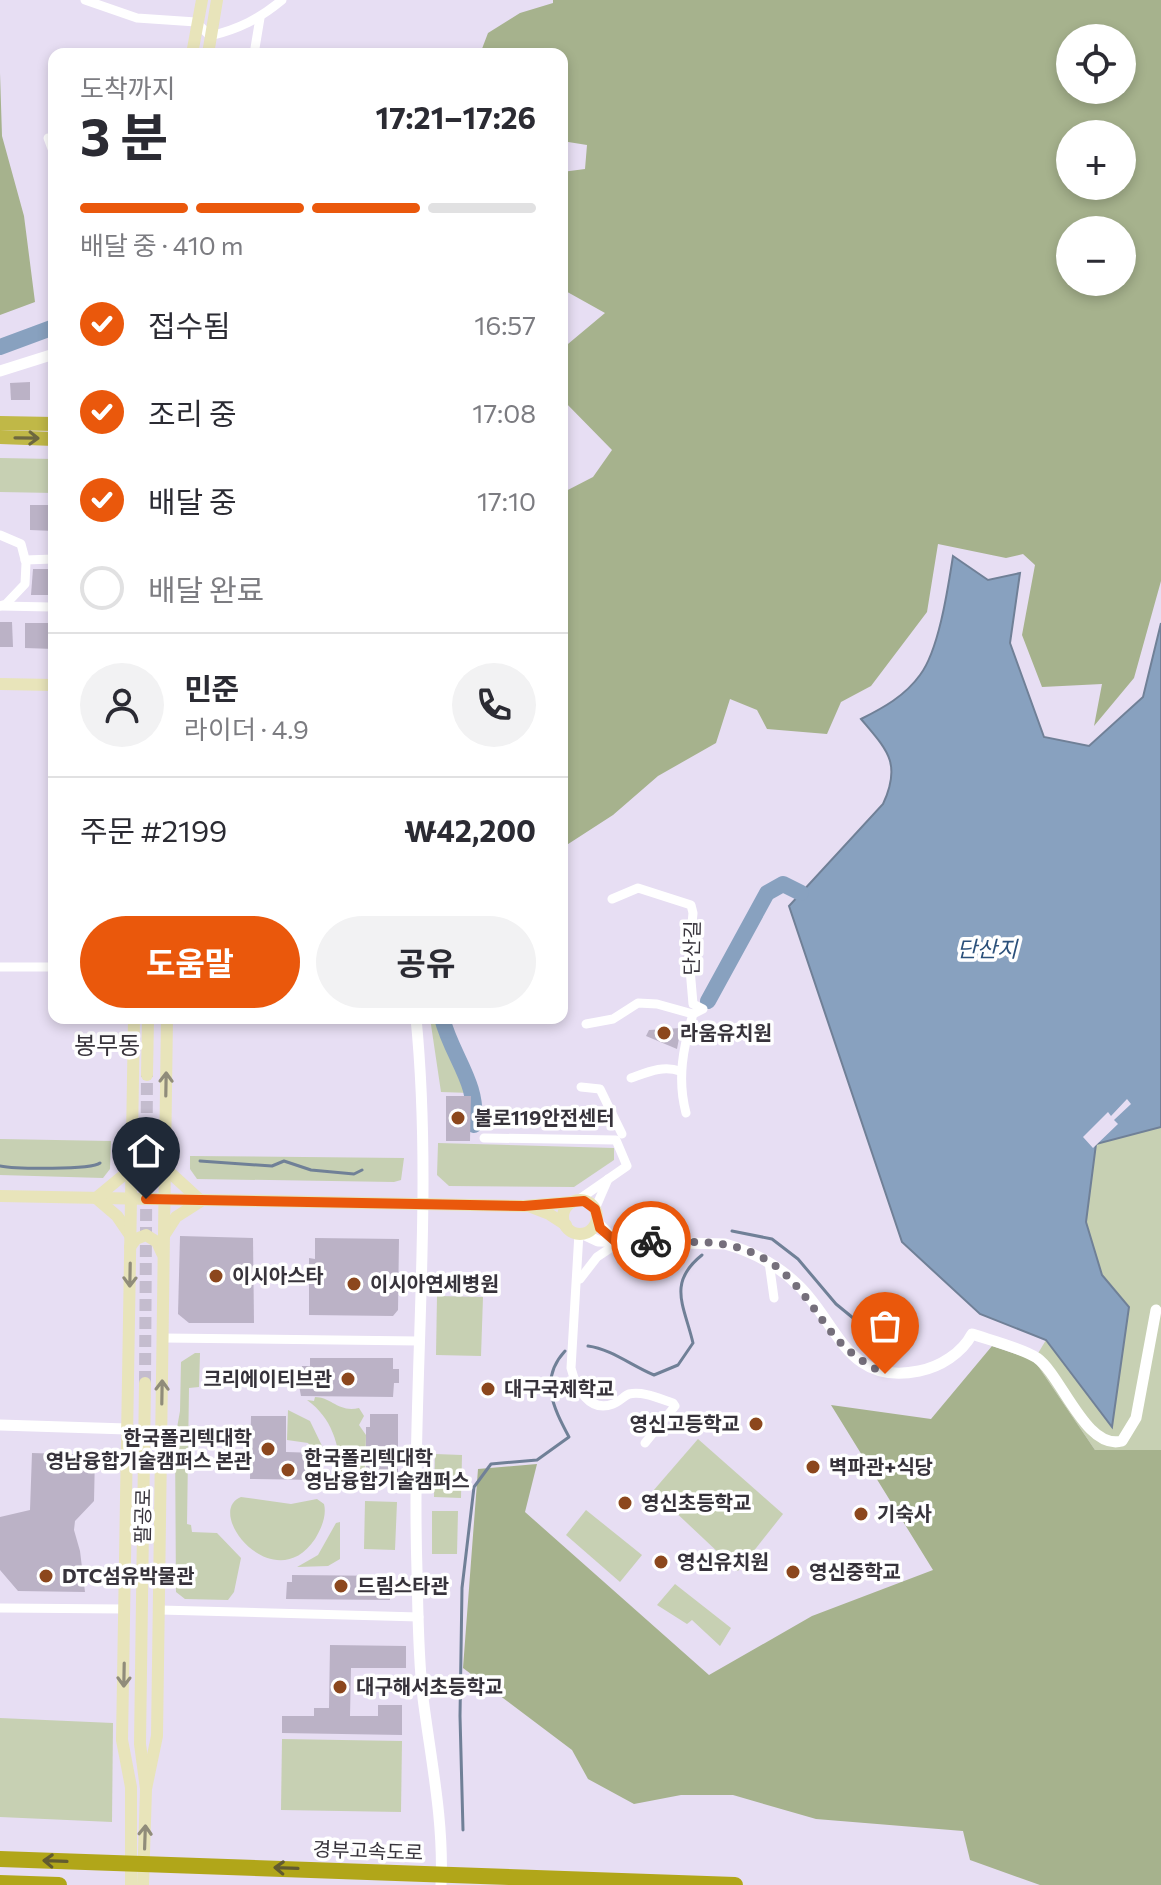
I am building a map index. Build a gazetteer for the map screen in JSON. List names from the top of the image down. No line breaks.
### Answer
{"streets":{"highway":["경부고속도로"],"main road":["팔공로"],"street":["단산길"]},"one_way":["경부고속도로"],"districts":["봉무동"],"water":["단산지"],"places":["라움유치원","불로119안전센터","이시아스타","이시아연세병원","크리에이티브관","대구국제학교","영신고등학교","한국폴리텍대학 영남융합기술캠퍼스 본관","벽파관+식당","한국폴리텍대학 영남융합기술캠퍼스","영신초등학교","기숙사","영신유치원","영신중학교","DTC섬유박물관","드림스타관","대구해서초등학교"],"page":{"map_buttons":["+","−"],"heading":["3 분","도착까지","17:21–17:26"],"panel":["민준","라이더 · 4.9","주문 #2199","₩42,200"],"bar":"배달 중 · 410 m","list":[["접수됨","16:57"],["조리 중","17:08"],["배달 중","17:10"],"배달 완료"],"buttons":["도움말","공유"]}}
